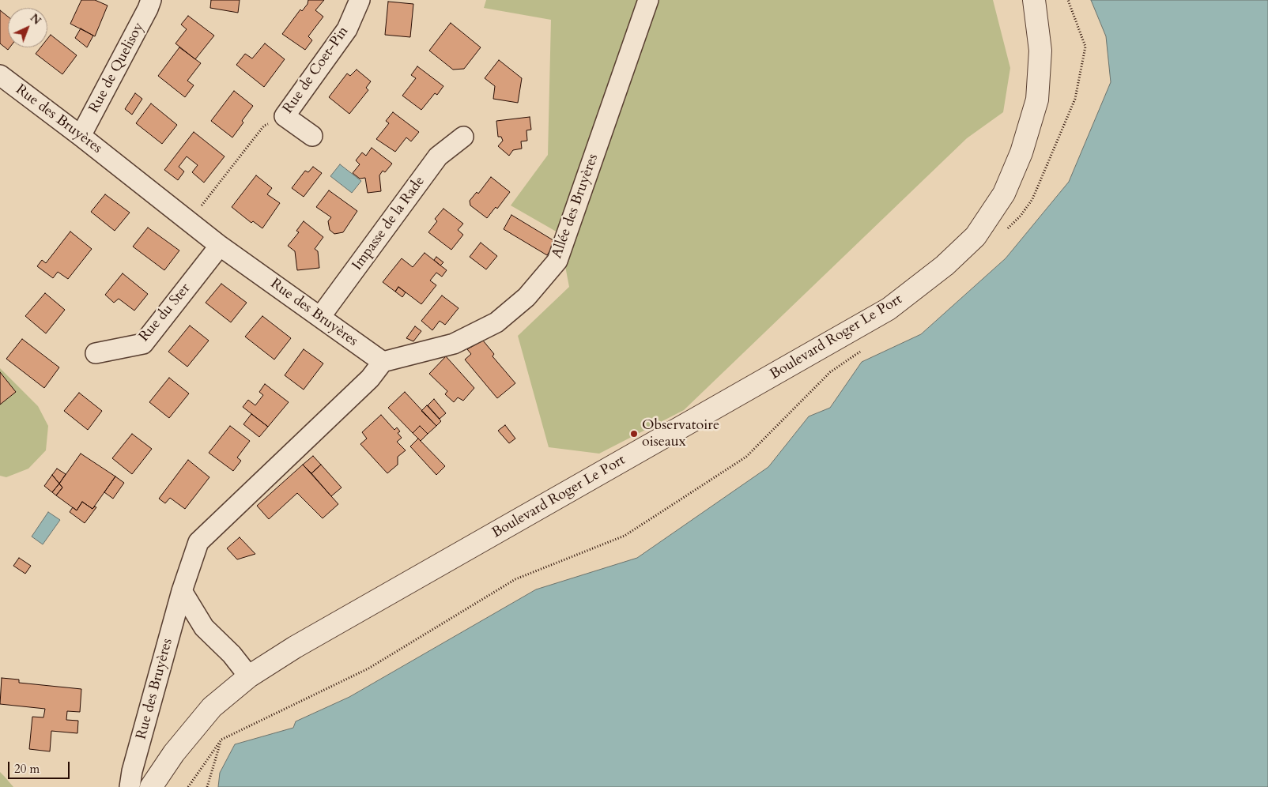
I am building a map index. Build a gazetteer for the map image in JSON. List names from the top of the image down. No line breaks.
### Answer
{"streets":{"street":["Rue de Quelisoy","Rue de Coet-Pin","Rue des Bruyères","Allée des Bruyères","Impasse de la Rade","Rue du Ster","Boulevard Roger Le Port"]},"crossings":[["Rue de Quelisoy","Rue des Bruyères"],["Rue de Coet-Pin","Rue des Bruyères"],["Rue des Bruyères","Allée des Bruyères"],["Rue des Bruyères","Impasse de la Rade"],["Rue des Bruyères","Rue du Ster"]],"places":["Observatoire oiseaux"],"scale_bar":"20 m","north":"top right"}
